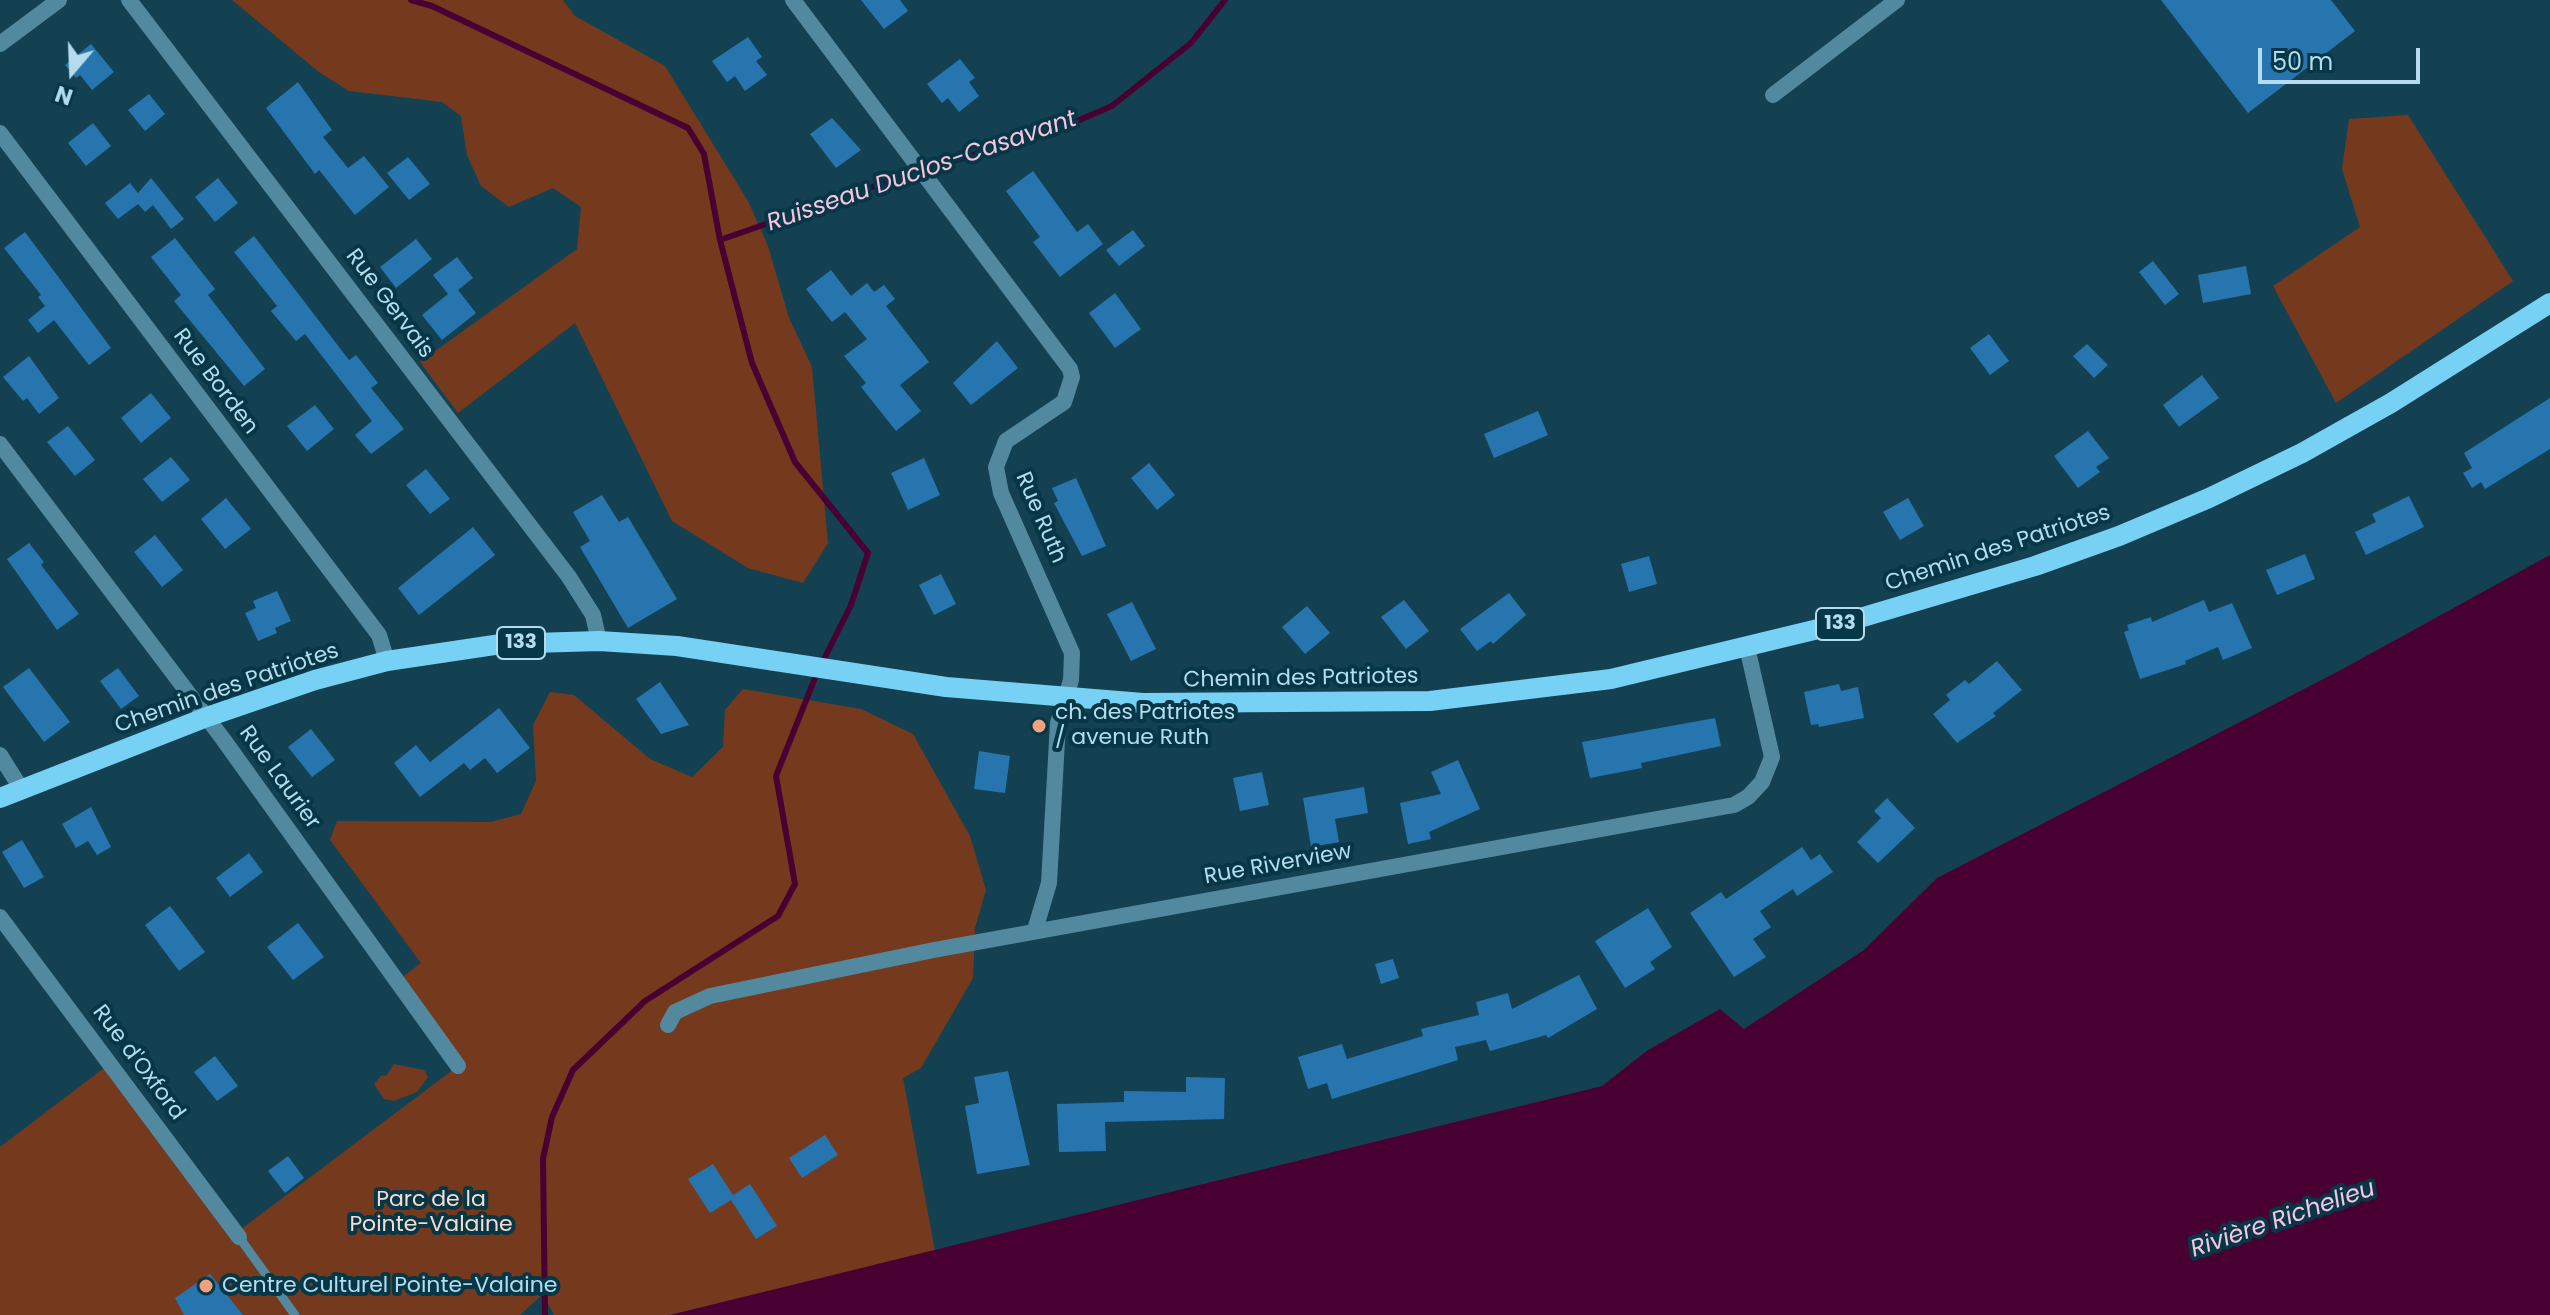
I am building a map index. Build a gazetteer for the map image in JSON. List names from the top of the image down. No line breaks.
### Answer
{"streets":{"main road":["Chemin des Patriotes","133"],"street":["Rue Gervais","Rue Borden","Rue Ruth","Rue Laurier","Rue Riverview","Rue d'Oxford"]},"crossings":[["Rue Gervais","Chemin des Patriotes"],["Rue Borden","Chemin des Patriotes"],["Rue Ruth","Chemin des Patriotes"],["Rue Ruth","Rue Riverview"],["Chemin des Patriotes","Rue Laurier"],["Chemin des Patriotes","Rue Riverview"]],"water":["Ruisseau Duclos-Casavant","Rivière Richelieu"],"parks":["Parc de la Pointe-Valaine"],"places":["ch. des Patriotes / avenue Ruth","Centre Culturel Pointe-Valaine"],"scale_bar":"50 m","north":"bottom"}
